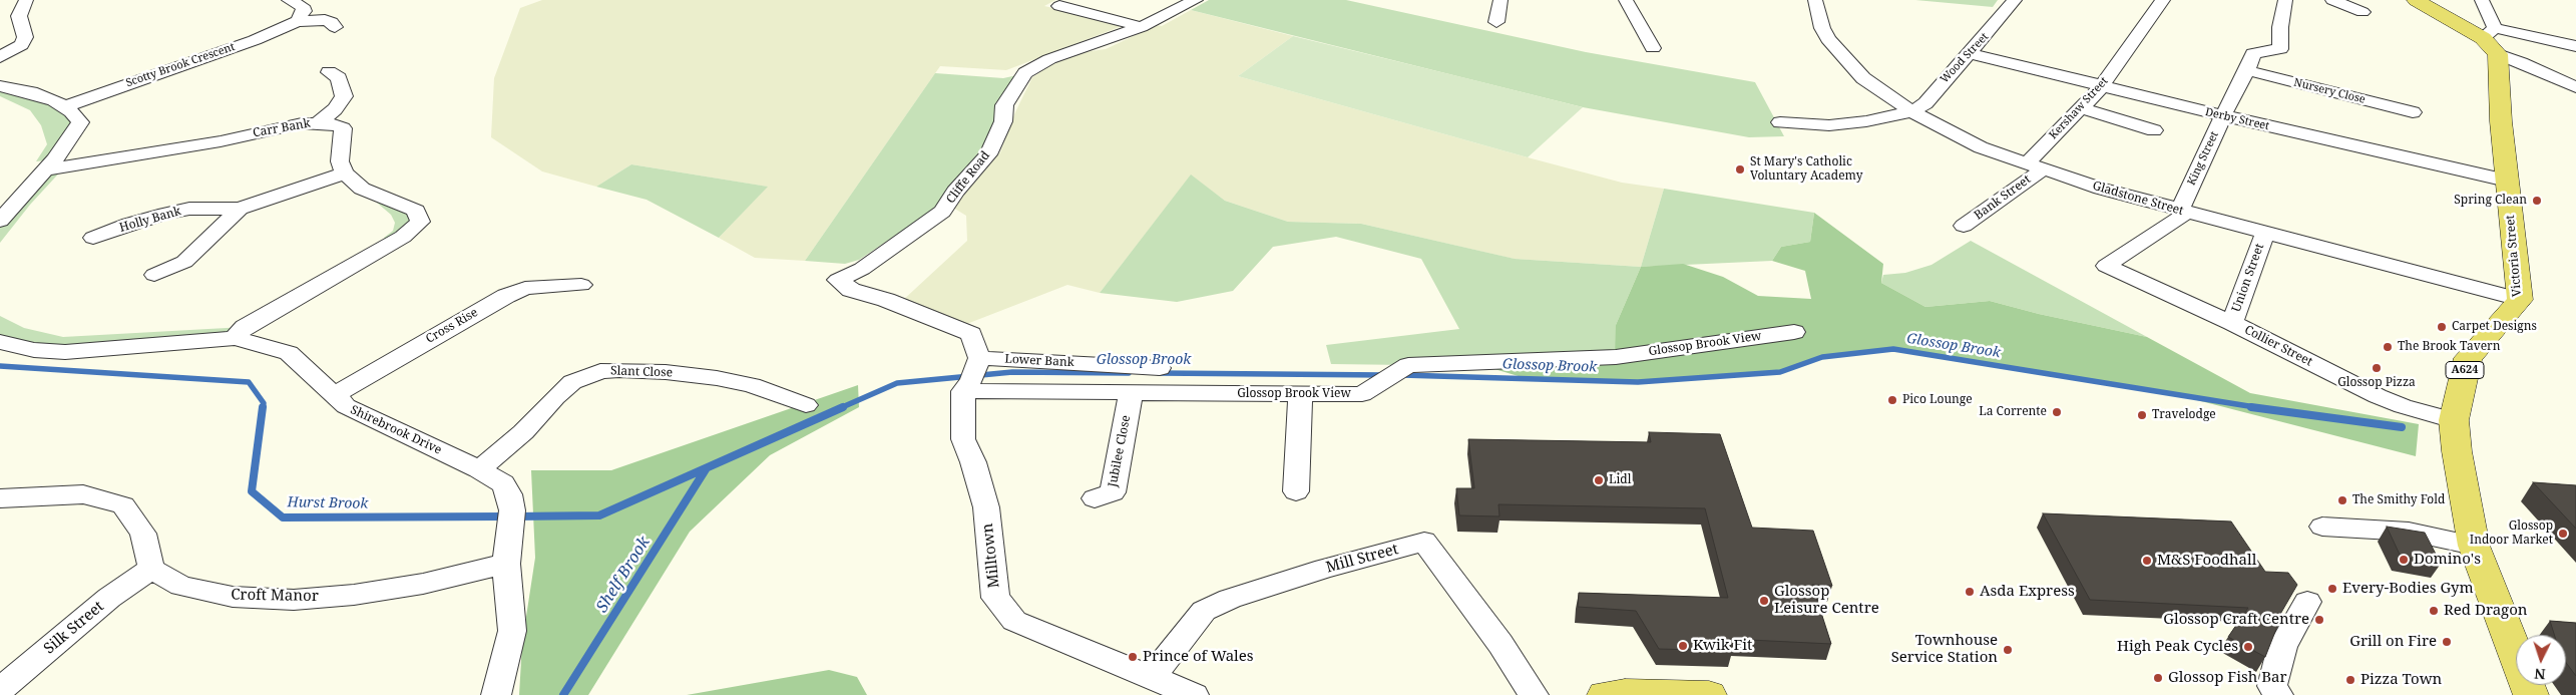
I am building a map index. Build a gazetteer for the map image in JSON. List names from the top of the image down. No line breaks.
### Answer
{"streets":{"main road":["Victoria Street","A624"],"street":["Wood Street","Scotty Brook Crescent","Nursery Close","Kershaw Street","Derby Street","Carr Bank","King Street","Cliffe Road","Bank Street","Gladstone Street","Holly Bank","Union Street","Cross Rise","Glossop Brook View","Collier Street","Lower Bank","Slant Close","Shirebrook Drive","Jubilee Close","Milltown","Mill Street","Croft Manor","Silk Street"]},"crossings":[["Wood Street","Derby Street"],["Wood Street","Gladstone Street"],["Nursery Close","King Street"],["Kershaw Street","Derby Street"],["Kershaw Street","Bank Street"],["Kershaw Street","Gladstone Street"],["Derby Street","King Street"],["Derby Street","Victoria Street"],["Carr Bank","Holly Bank"],["King Street","Gladstone Street"],["King Street","Collier Street"],["Cliffe Road","Glossop Brook View"],["Cliffe Road","Lower Bank"],["Cliffe Road","Milltown"],["Bank Street","Gladstone Street"],["Gladstone Street","Victoria Street"],["Gladstone Street","Union Street"],["Victoria Street","Collier Street"],["Union Street","Collier Street"],["Cross Rise","Shirebrook Drive"],["Glossop Brook View","Lower Bank"],["Glossop Brook View","Jubilee Close"],["Glossop Brook View","Milltown"],["Lower Bank","Milltown"],["Slant Close","Shirebrook Drive"],["Shirebrook Drive","Croft Manor"],["Milltown","Mill Street"],["Croft Manor","Silk Street"]],"water":["Glossop Brook","Hurst Brook","Shelf Brook"],"places":["St Mary's Catholic Voluntary Academy","Spring Clean","Carpet Designs","The Brook Tavern","Glossop Pizza","Pico Lounge","La Corrente","Travelodge","Lidl","The Smithy Fold","Glossop Indoor Market","Domino's","M&S Foodhall","Every-Bodies Gym","Asda Express","Glossop Leisure Centre","Red Dragon","Glossop Craft Centre","Grill on Fire","Kwik Fit","High Peak Cycles","Townhouse Service Station","Prince of Wales","Glossop Fish Bar","Pizza Town"],"north":"bottom"}
